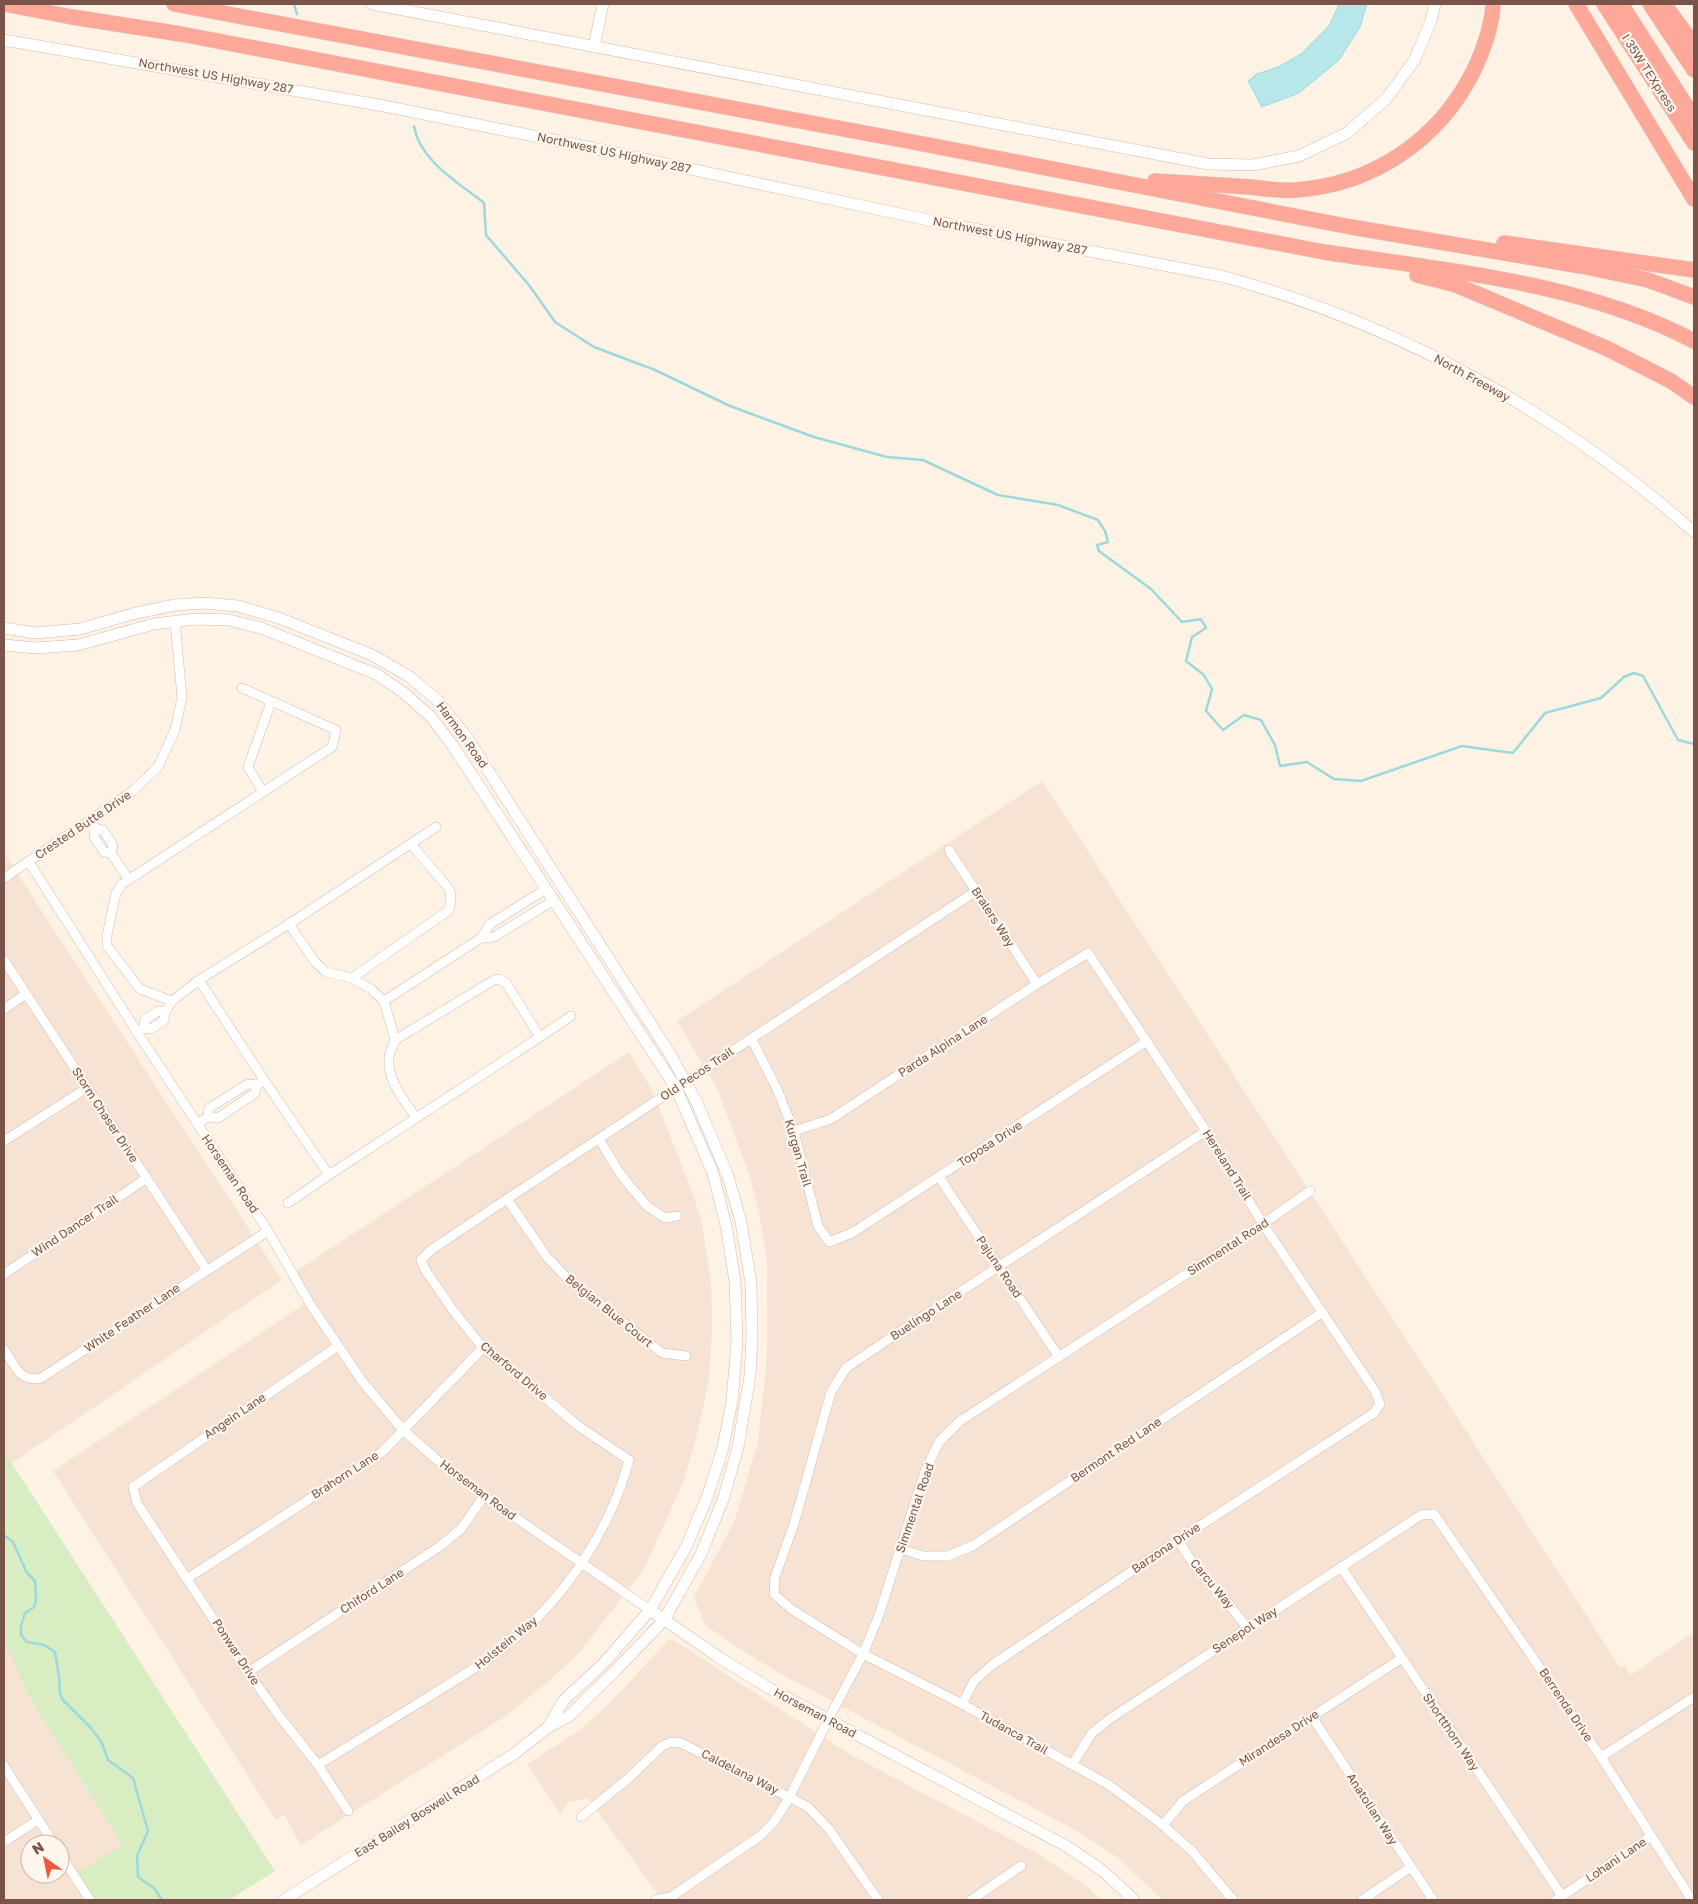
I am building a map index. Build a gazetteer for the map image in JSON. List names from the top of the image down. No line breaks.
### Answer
{"streets":{"highway":["I 35W TEXpress"],"street":["Northwest US Highway 287","North Freeway","Harmon Road","Crested Butte Drive","Bralers Way","Parda Alpina Lane","Old Pecos Trail","Storm Chaser Drive","Toposa Drive","Kurgan Trail","Hereland Trail","Horseman Road","Wind Dancer Trail","Simmental Road","Pajuna Road","Belgian Blue Court","Buelingo Lane","White Feather Lane","Charford Drive","Angein Lane","Bermont Red Lane","Brahorn Lane","Barzona Drive","Carcu Way","Chiford Lane","Senepol Way","Holstein Way","Ponwar Drive","Berrenda Drive","Shortthorn Way","Tudanca Trail","Mirandesa Drive","Caldelana Way","Anatolian Way","East Bailey Boswell Road","Lohani Lane"]},"crossings":[["Northwest US Highway 287","North Freeway"],["Harmon Road","Crested Butte Drive"],["Harmon Road","Old Pecos Trail"],["Harmon Road","East Bailey Boswell Road"],["Crested Butte Drive","Horseman Road"],["Bralers Way","Parda Alpina Lane"],["Bralers Way","Old Pecos Trail"],["Parda Alpina Lane","Kurgan Trail"],["Parda Alpina Lane","Hereland Trail"],["Old Pecos Trail","Kurgan Trail"],["Old Pecos Trail","Belgian Blue Court"],["Old Pecos Trail","Charford Drive"],["Old Pecos Trail","East Bailey Boswell Road"],["Storm Chaser Drive","Wind Dancer Trail"],["Storm Chaser Drive","White Feather Lane"],["Toposa Drive","Kurgan Trail"],["Toposa Drive","Hereland Trail"],["Toposa Drive","Pajuna Road"],["Hereland Trail","Simmental Road"],["Hereland Trail","Buelingo Lane"],["Hereland Trail","Bermont Red Lane"],["Hereland Trail","Barzona Drive"],["Horseman Road","Simmental Road"],["Horseman Road","White Feather Lane"],["Horseman Road","Angein Lane"],["Horseman Road","Brahorn Lane"],["Horseman Road","Chiford Lane"],["Horseman Road","Holstein Way"],["Horseman Road","East Bailey Boswell Road"],["Simmental Road","Pajuna Road"],["Simmental Road","Bermont Red Lane"],["Simmental Road","Tudanca Trail"],["Simmental Road","Caldelana Way"],["Pajuna Road","Buelingo Lane"],["Buelingo Lane","Tudanca Trail"],["Charford Drive","Brahorn Lane"],["Charford Drive","Holstein Way"],["Angein Lane","Ponwar Drive"],["Brahorn Lane","Ponwar Drive"],["Barzona Drive","Carcu Way"],["Barzona Drive","Tudanca Trail"],["Carcu Way","Senepol Way"],["Chiford Lane","Ponwar Drive"],["Senepol Way","Berrenda Drive"],["Senepol Way","Shortthorn Way"],["Senepol Way","Tudanca Trail"],["Holstein Way","Ponwar Drive"],["Berrenda Drive","Lohani Lane"],["Shortthorn Way","Mirandesa Drive"],["Shortthorn Way","Lohani Lane"],["Tudanca Trail","Mirandesa Drive"],["Mirandesa Drive","Anatolian Way"]],"north":"top left"}
